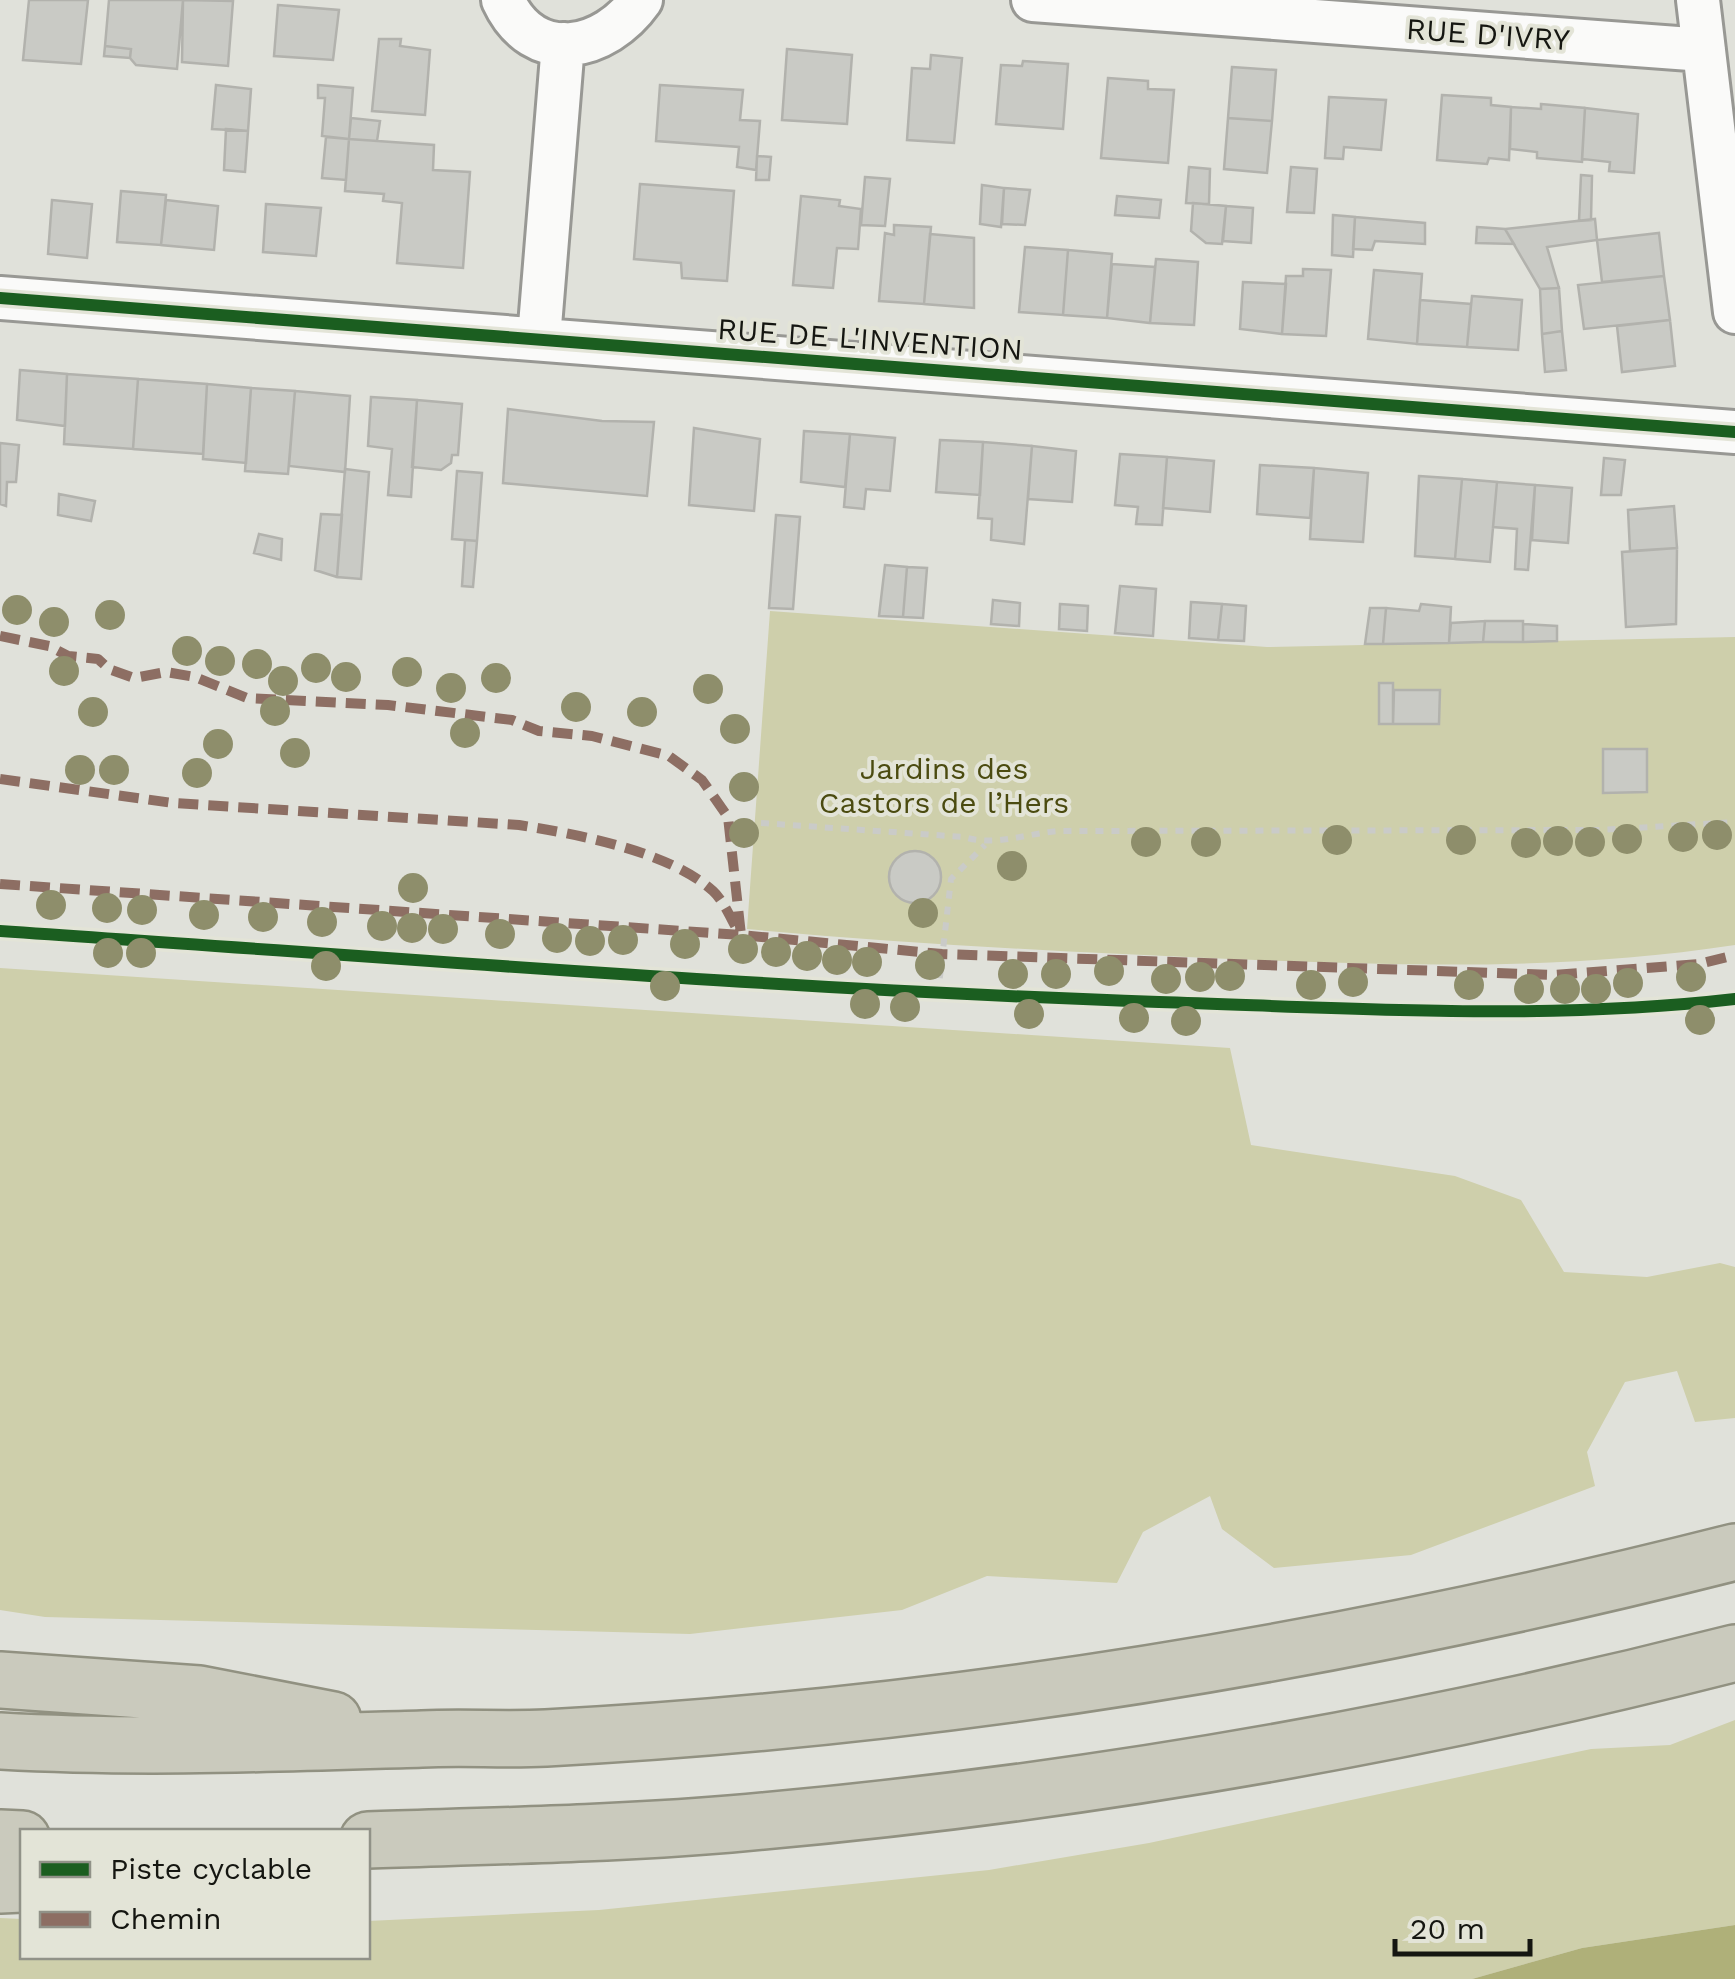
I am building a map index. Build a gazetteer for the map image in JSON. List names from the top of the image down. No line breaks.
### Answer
{"streets":{"street":["RUE D'IVRY","RUE DE L'INVENTION"]},"parks":["Jardins des Castors de l’Hers"],"legend":["Piste cyclable","Chemin"],"scale_bar":"20 m"}
